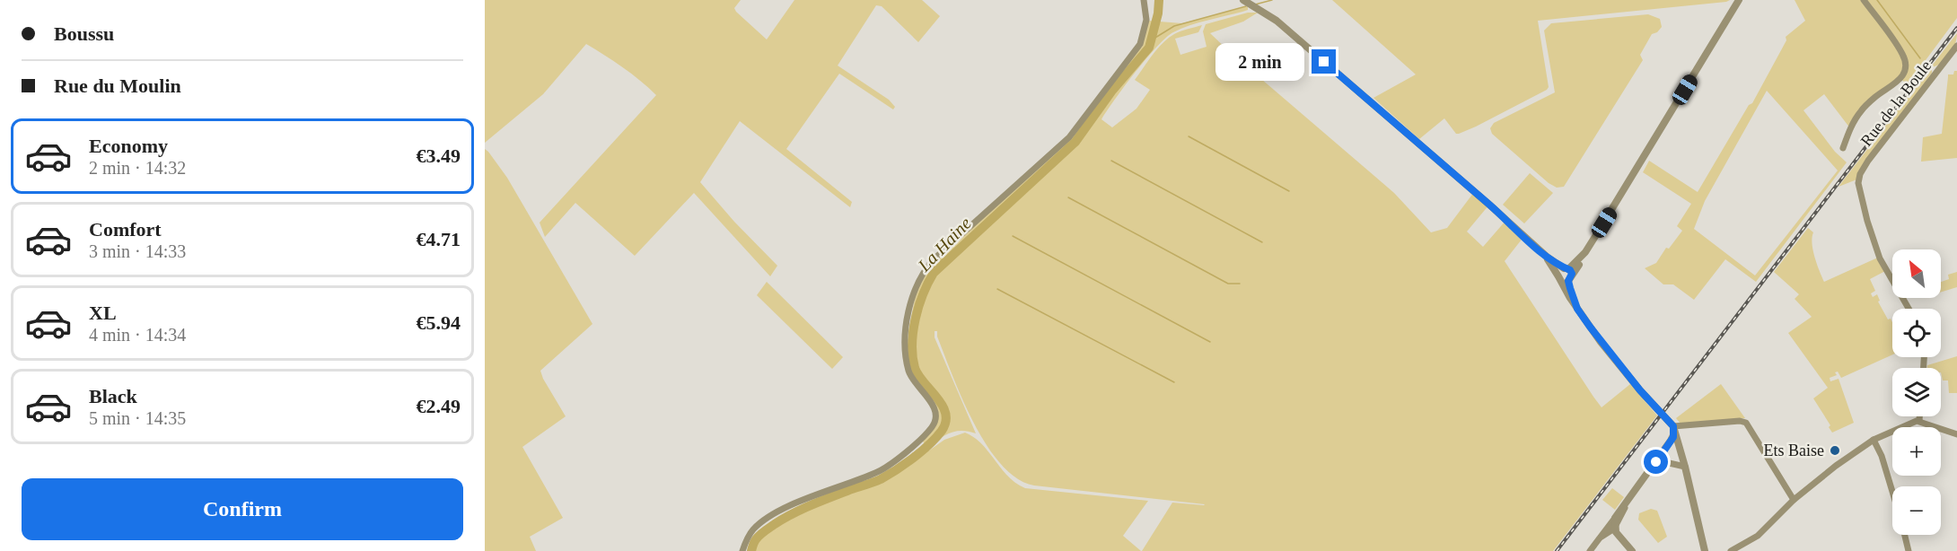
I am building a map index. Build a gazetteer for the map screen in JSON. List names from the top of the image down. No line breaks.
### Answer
{"streets":{"street":["Rue de la Boule"]},"water":["La Haine"],"places":["Ets Baise"],"north":"top left","page":{"banner":["Boussu","Rue du Moulin"],"bubble":"2 min","list":[{"name":"Economy","note":"2 min · 14:32","value":"€3.49"},{"name":"Comfort","note":"3 min · 14:33","value":"€4.71"},{"name":"XL","note":"4 min · 14:34","value":"€5.94"},{"name":"Black","note":"5 min · 14:35","value":"€2.49"}],"map_buttons":["+","−"],"buttons":"Confirm"}}
